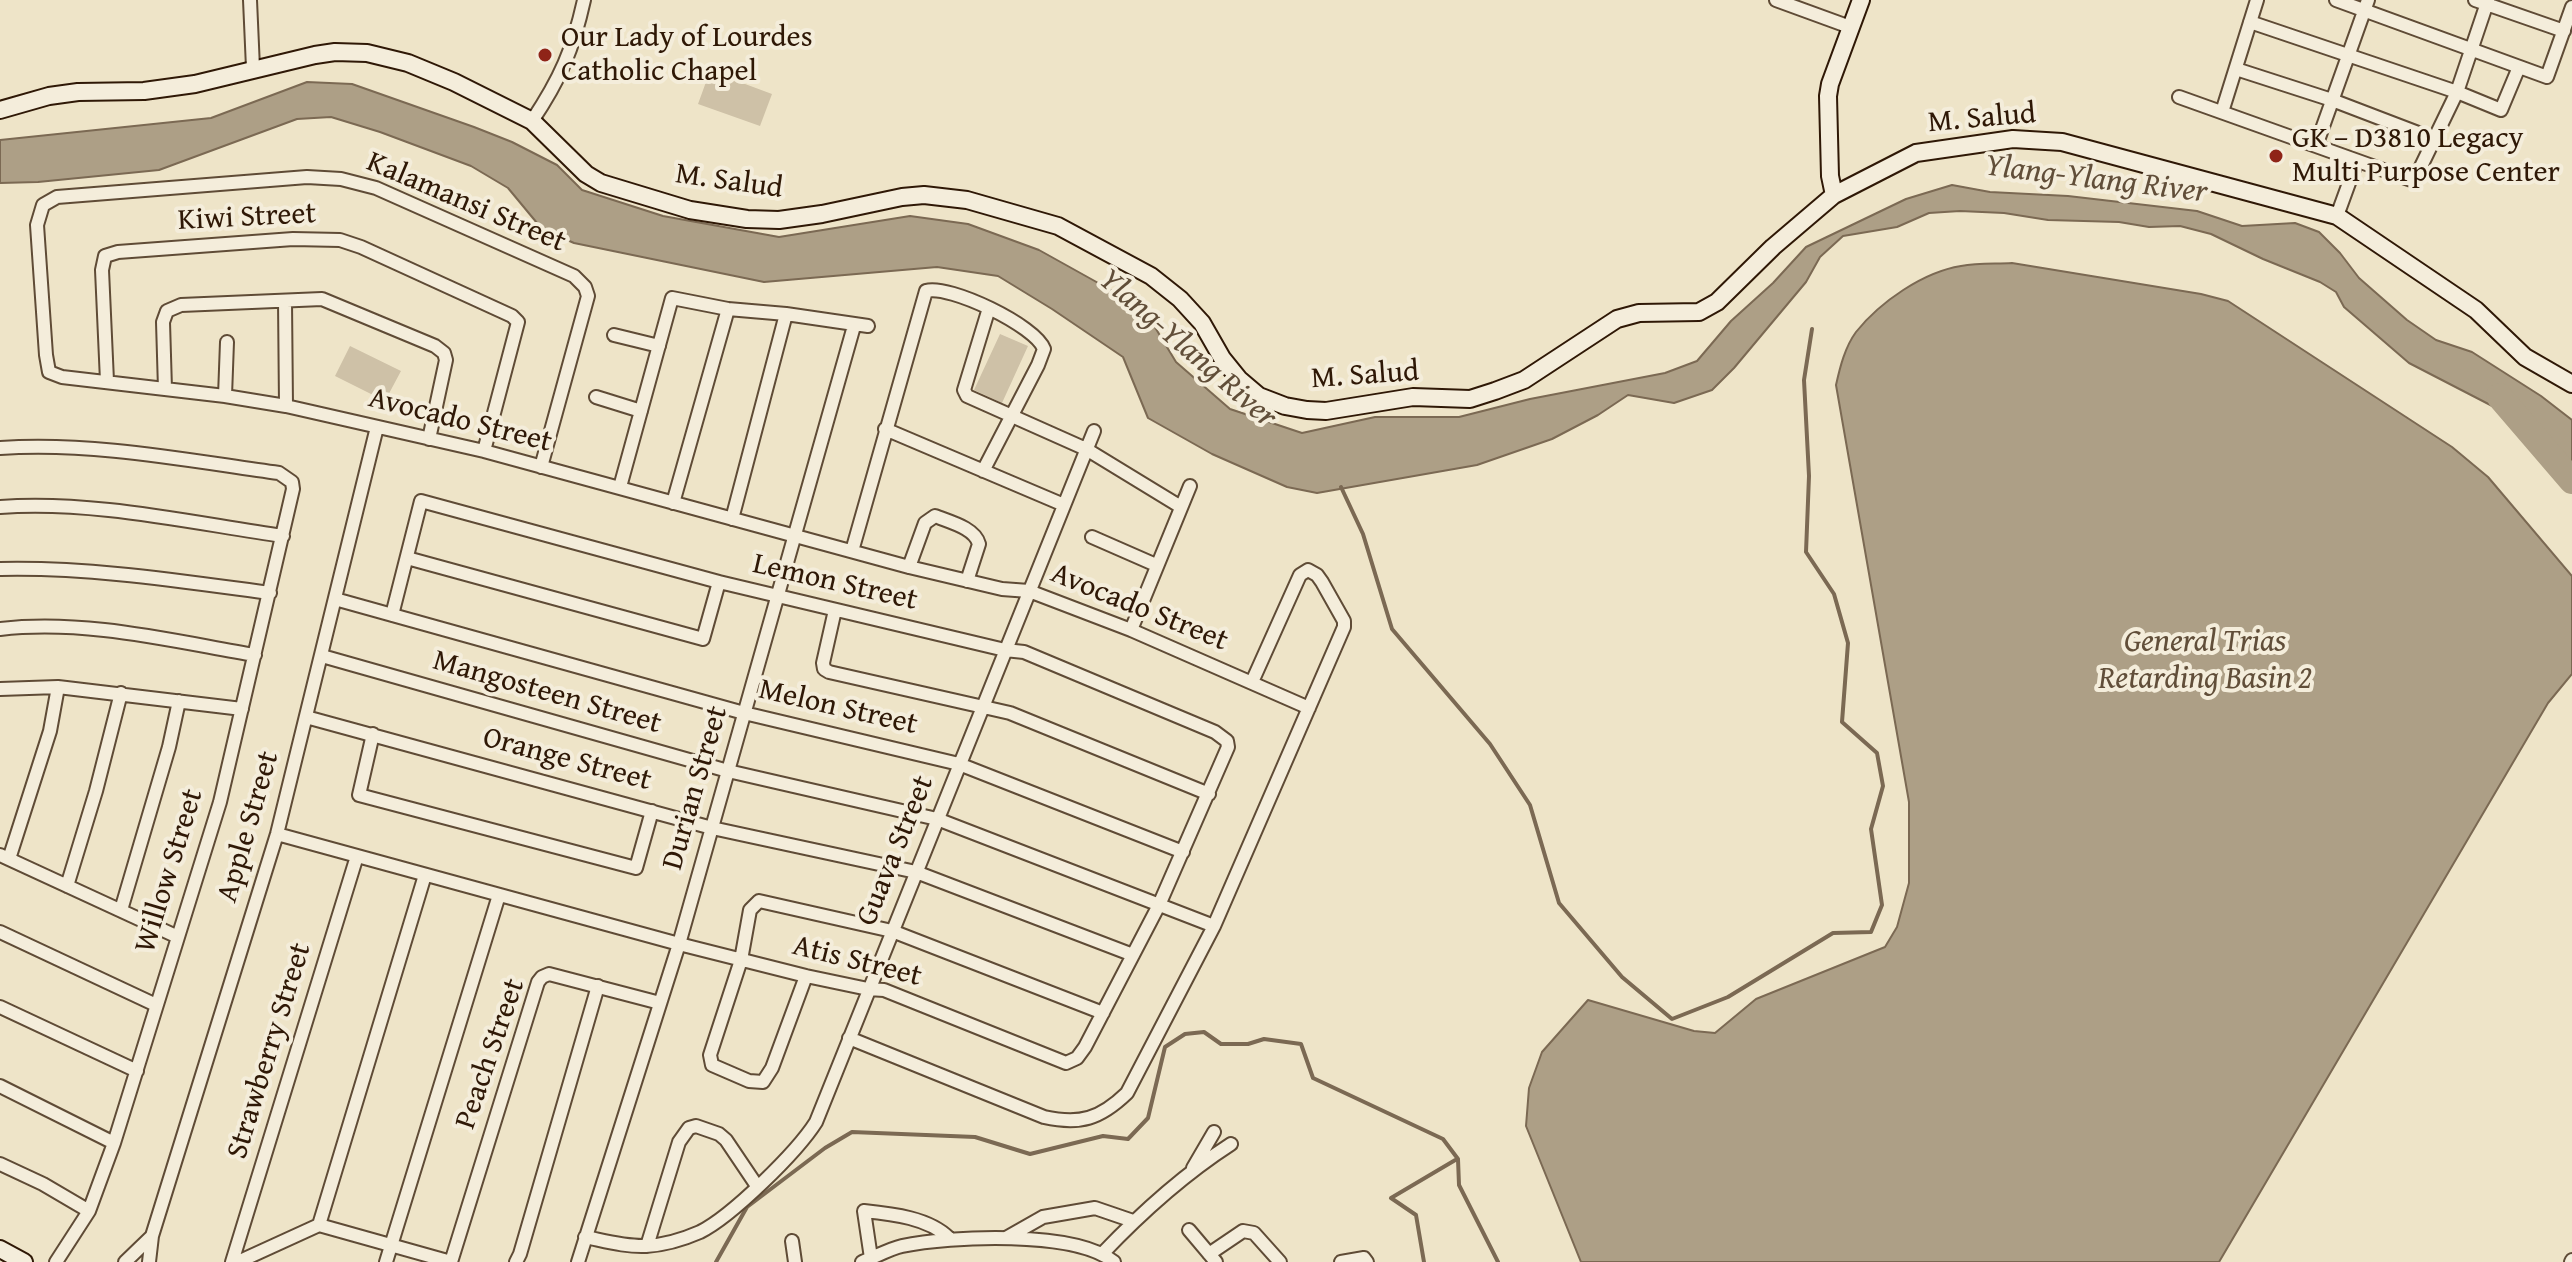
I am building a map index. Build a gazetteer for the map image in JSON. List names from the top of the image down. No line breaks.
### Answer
{"streets":{"street":["M. Salud","Kalamansi Street","Kiwi Street","Avocado Street","Lemon Street","Mangosteen Street","Melon Street","Orange Street","Durian Street","Apple Street","Guava Street","Willow Street","Atis Street","Strawberry Street","Peach Street"]},"crossings":[["Kalamansi Street","Avocado Street"],["Kiwi Street","Avocado Street"],["Avocado Street","Durian Street"],["Avocado Street","Apple Street"],["Avocado Street","Guava Street"],["Lemon Street","Durian Street"],["Lemon Street","Guava Street"],["Lemon Street","Atis Street"],["Mangosteen Street","Durian Street"],["Mangosteen Street","Apple Street"],["Mangosteen Street","Guava Street"],["Mangosteen Street","Atis Street"],["Melon Street","Durian Street"],["Melon Street","Apple Street"],["Melon Street","Guava Street"],["Melon Street","Atis Street"],["Orange Street","Durian Street"],["Orange Street","Apple Street"],["Orange Street","Guava Street"],["Orange Street","Atis Street"],["Durian Street","Guava Street"],["Durian Street","Atis Street"],["Durian Street","Peach Street"],["Apple Street","Atis Street"],["Guava Street","Atis Street"],["Atis Street","Strawberry Street"]],"water":["Ylang-Ylang River","General Trias Retarding Basin 2"],"places":["Our Lady of Lourdes Catholic Chapel","GK – D3810 Legacy Multi Purpose Center"]}
